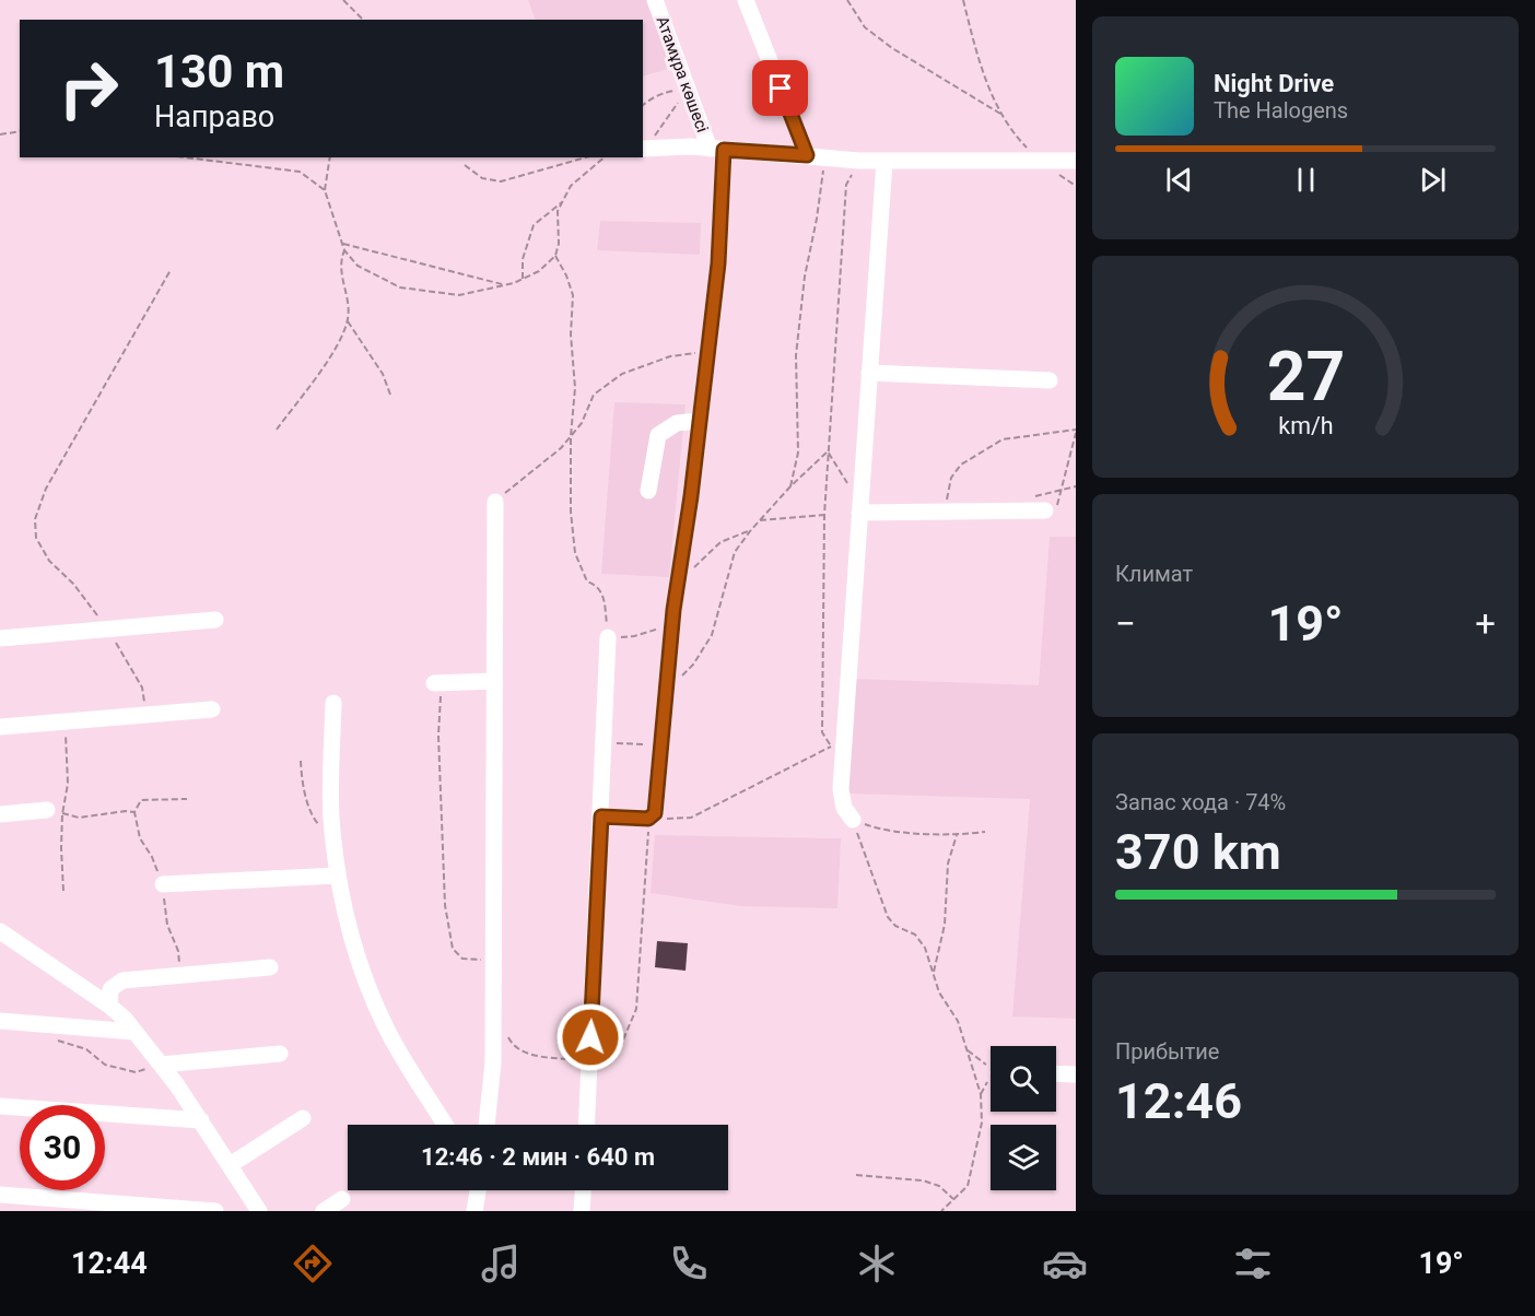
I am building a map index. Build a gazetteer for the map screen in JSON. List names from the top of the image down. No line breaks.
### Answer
{"streets":{"street":["Атамұра көшесі"]},"page":{"turn":["130 m","Направо"],"song":["Night Drive","The Halogens"],"tile":["Климат",["Запас хода · 74%","370 km"],["Прибытие","12:46"]],"heat":["−","19°","+"],"limit":"30","trip":"12:46 · 2 мин · 640 m","tabs":["12:44","19°"],"gauge":["27","km/h"]}}
